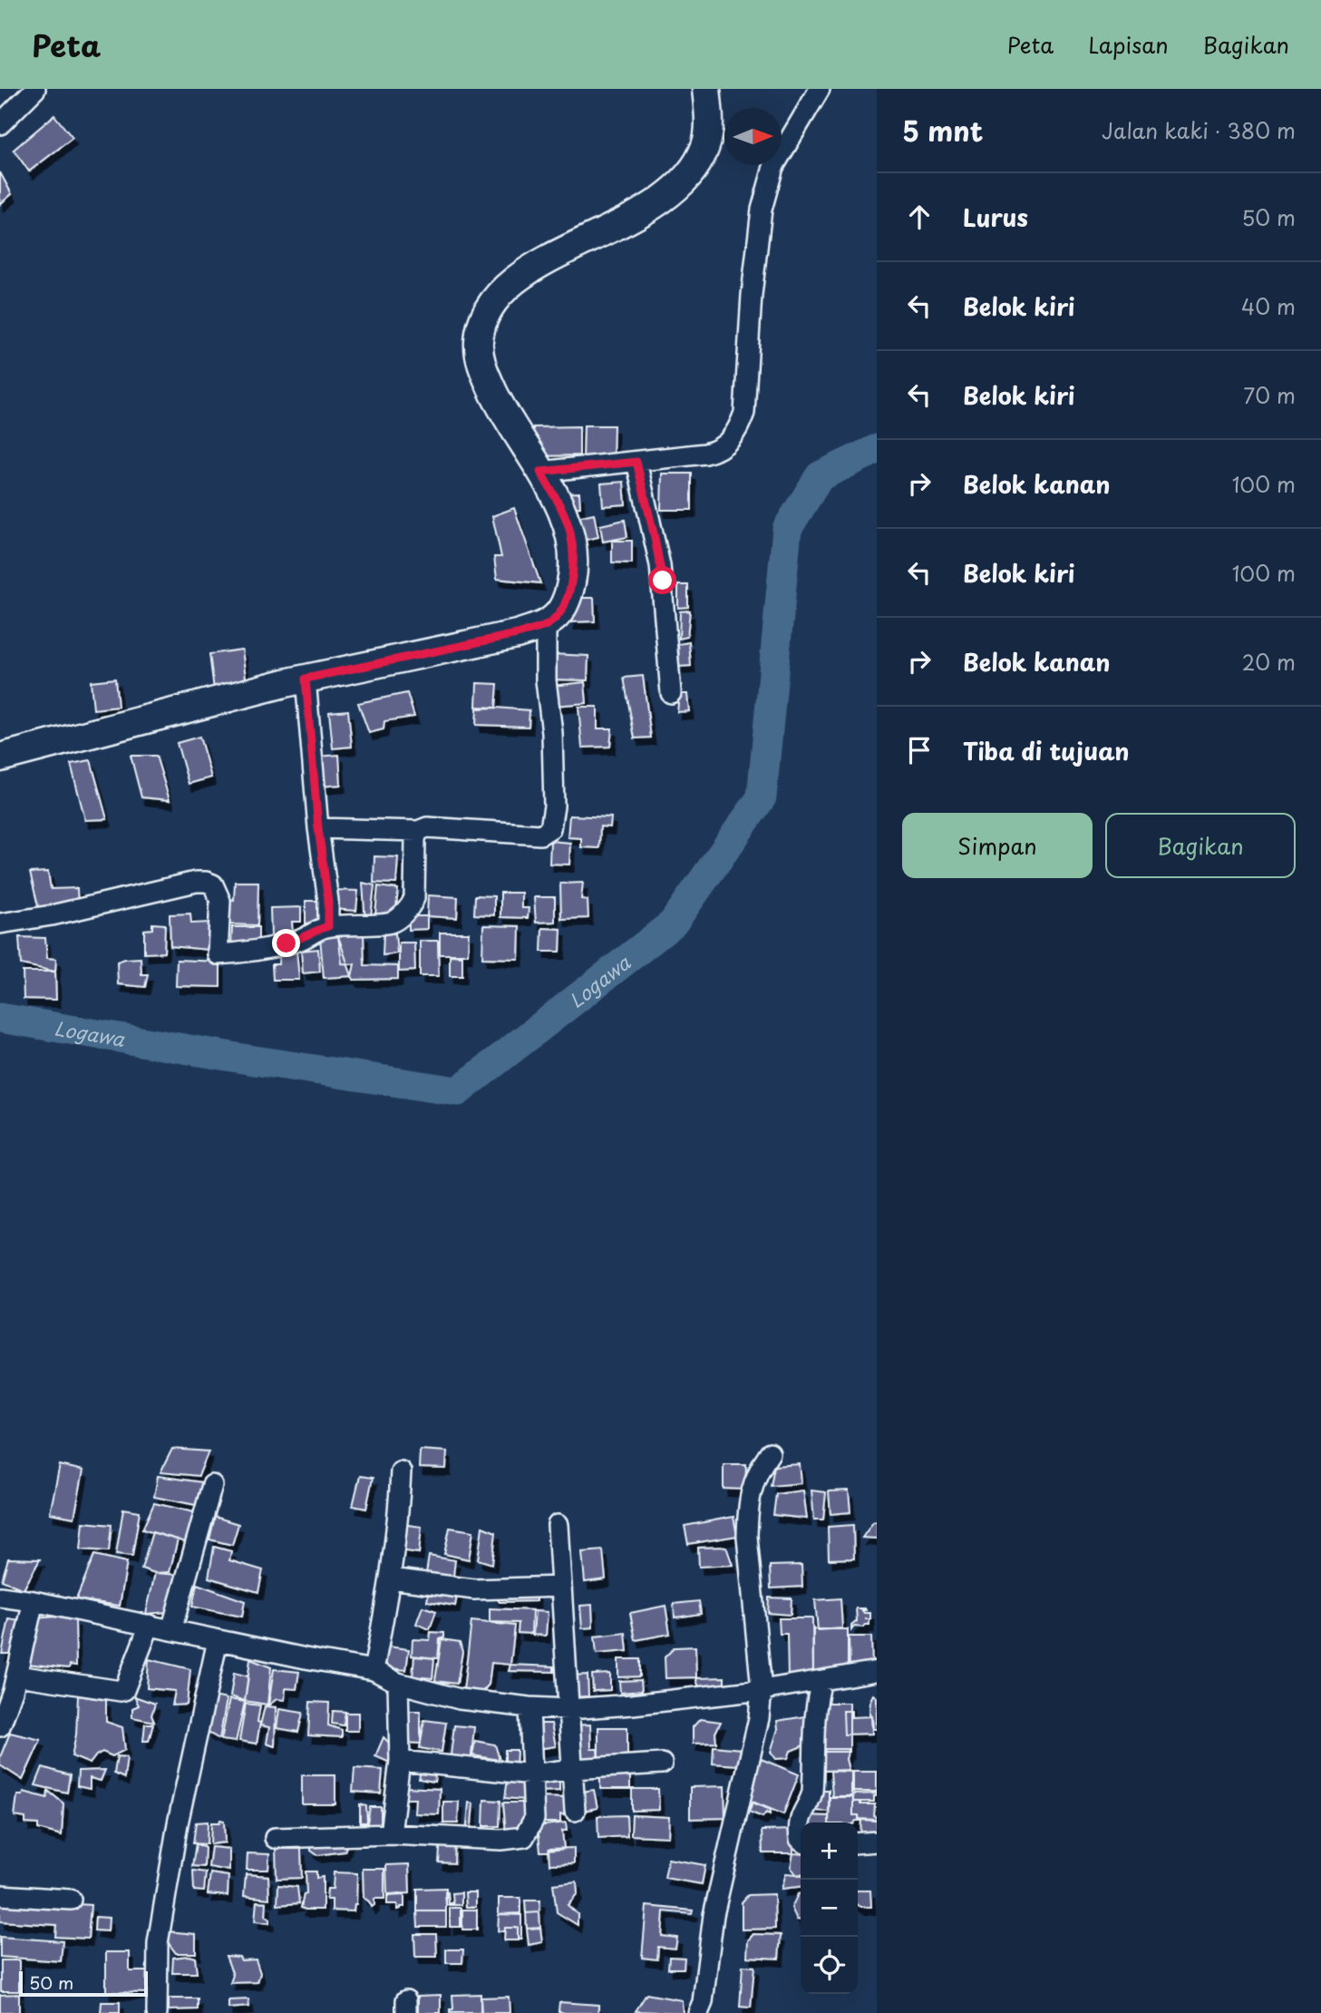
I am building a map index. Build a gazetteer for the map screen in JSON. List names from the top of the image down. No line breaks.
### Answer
{"water":["Logawa"],"scale_bar":"50 m","north":"right","page":{"header":"Peta","nav":["Peta","Lapisan","Bagikan"],"heading":["5 mnt","Jalan kaki · 380 m"],"list":[["Lurus","50 m"],["Belok kiri","40 m"],["Belok kiri","70 m"],["Belok kanan","100 m"],["Belok kiri","100 m"],["Belok kanan","20 m"],"Tiba di tujuan"],"buttons":["Simpan","Bagikan"],"map_buttons":["+","−"],"scale":"50 m"}}
